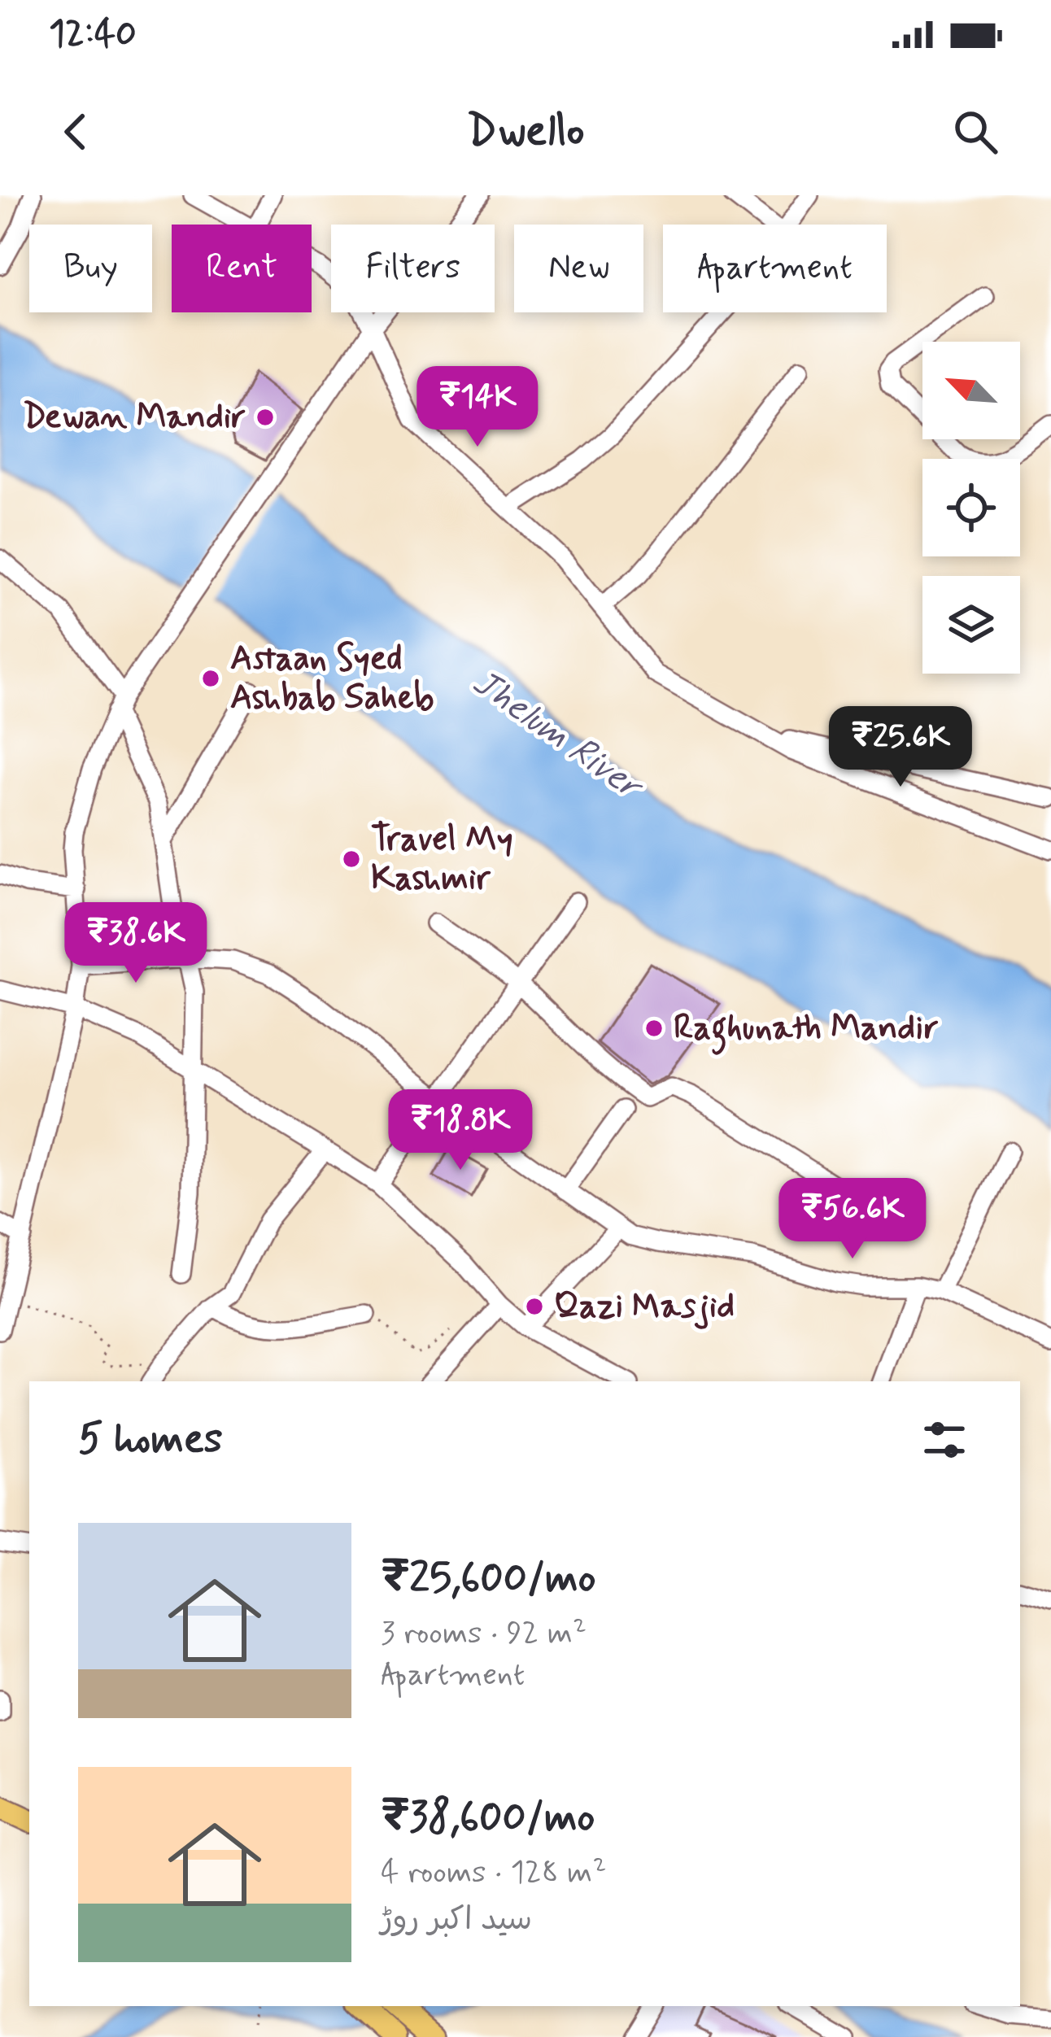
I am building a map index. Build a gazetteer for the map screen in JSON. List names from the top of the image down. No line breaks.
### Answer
{"water":["Jhelum River"],"places":["Dewan Mandir","Astaan Syed Ashbab Saheb","Travel My Kashmir","Raghunath Mandir","Qazi Masjid"],"north":"top left","page":{"status":"12:40","header":"Dwello","chip":["Buy","Rent","Filters","New","Apartment"],"price":["₹14K","₹25.6K","₹38.6K","₹18.8K","₹56.6K"],"heading":"5 homes","list":[{"name":"₹25,600/mo","note":"3 rooms · 92 m² · Apartment"},{"name":"₹38,600/mo","note":"4 rooms · 128 m² · سید اکبر روڑ"}]}}
